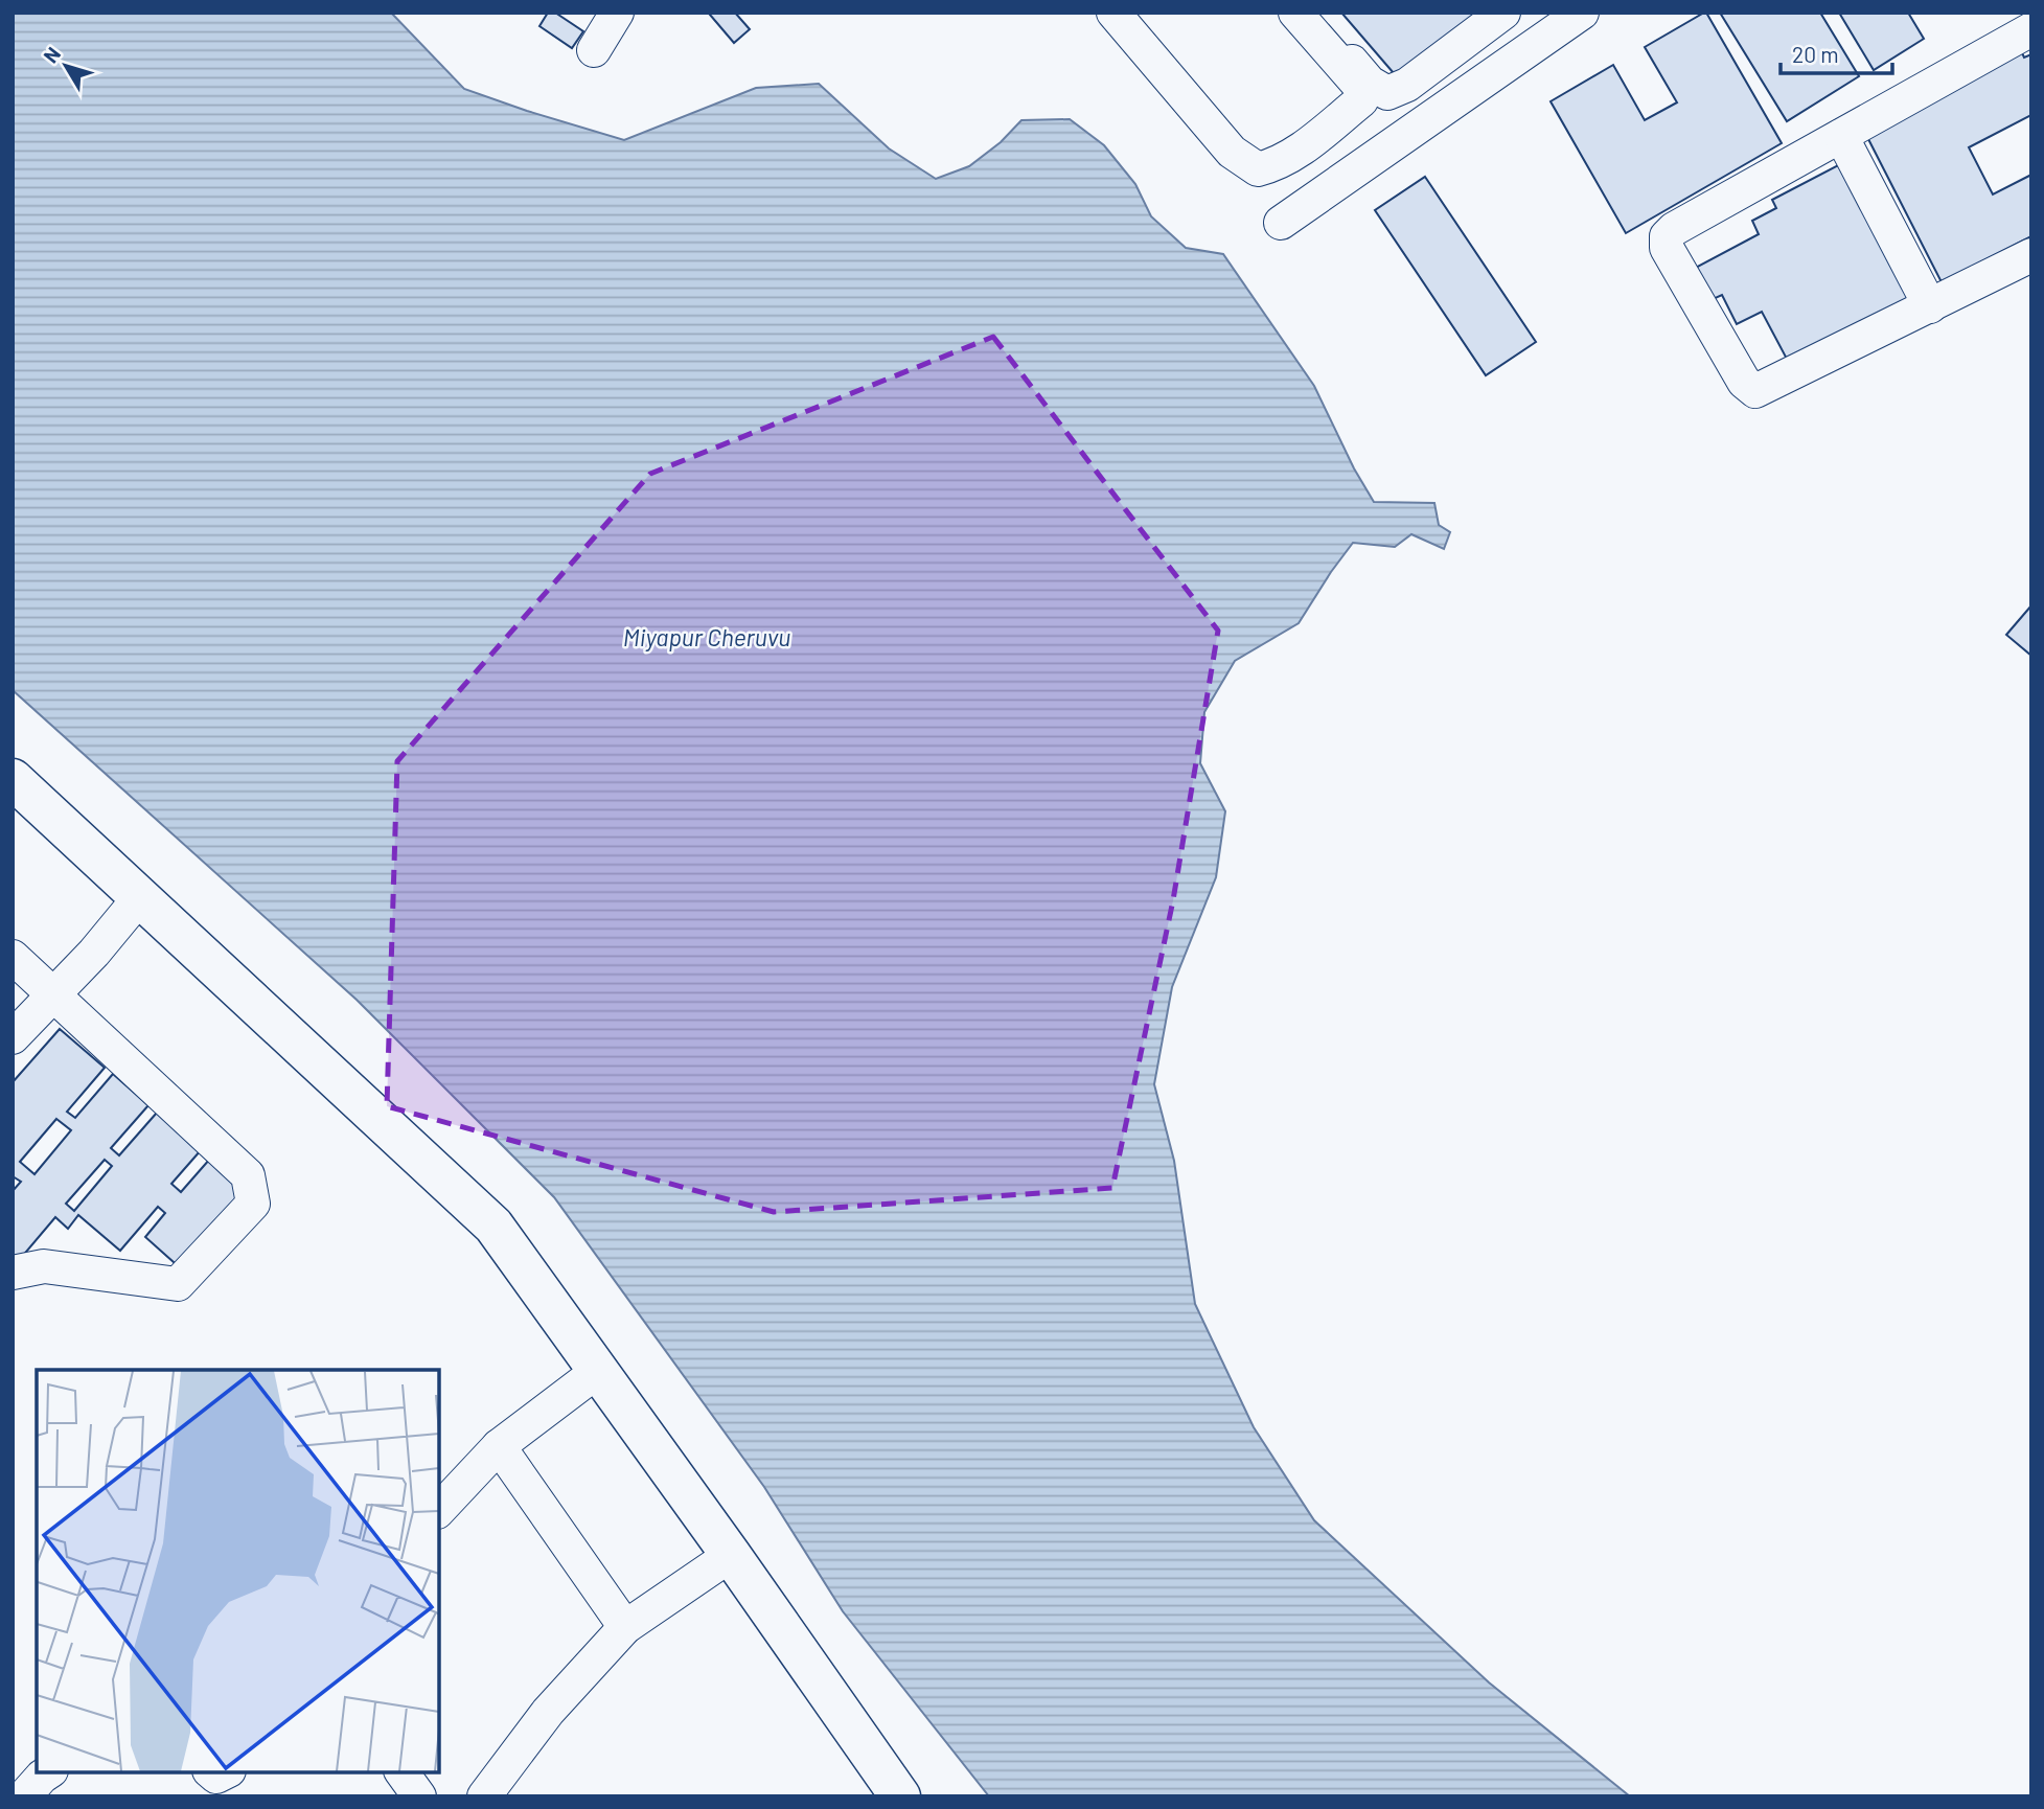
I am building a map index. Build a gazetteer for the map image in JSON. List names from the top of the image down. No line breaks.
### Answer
{"water":["Miyapur Cheruvu"],"scale_bar":"20 m","north":"top left"}
